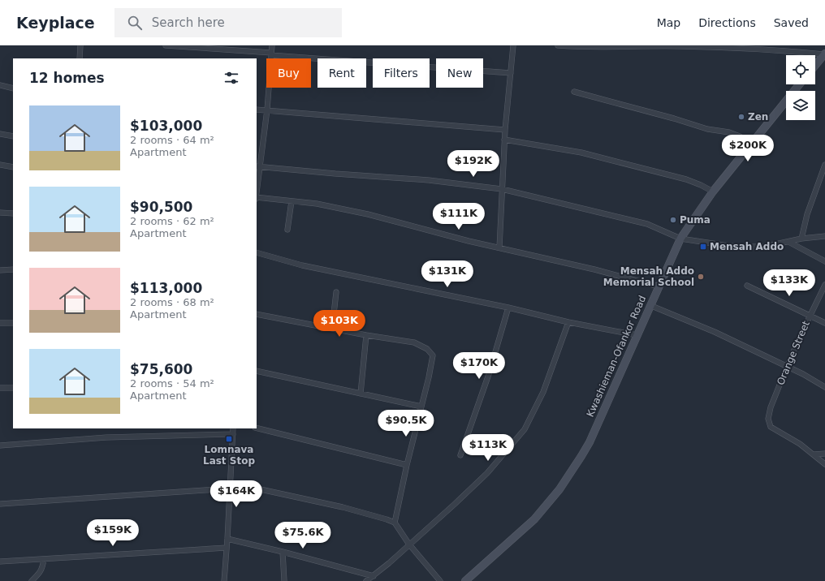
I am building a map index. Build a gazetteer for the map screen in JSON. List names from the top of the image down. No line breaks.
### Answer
{"streets":{"main road":["Kwashieman-Ofankor Road"],"street":["Orange Street"]},"places":{"other":["Zen","Puma","Mensah Addo Memorial School"],"transit":["Mensah Addo","Lomnava Last Stop"]},"page":{"header":"Keyplace","search":"Search here","nav":["Map","Directions","Saved"],"chip":["Buy","Rent","Filters","New"],"heading":"12 homes","list":[{"name":"$103,000","note":"2 rooms · 64 m² · Apartment"},{"name":"$90,500","note":"2 rooms · 62 m² · Apartment"},{"name":"$113,000","note":"2 rooms · 68 m² · Apartment"},{"name":"$75,600","note":"2 rooms · 54 m² · Apartment"}],"price":["$200K","$192K","$111K","$131K","$133K","$103K","$170K","$90.5K","$113K","$164K","$159K","$75.6K"]}}
